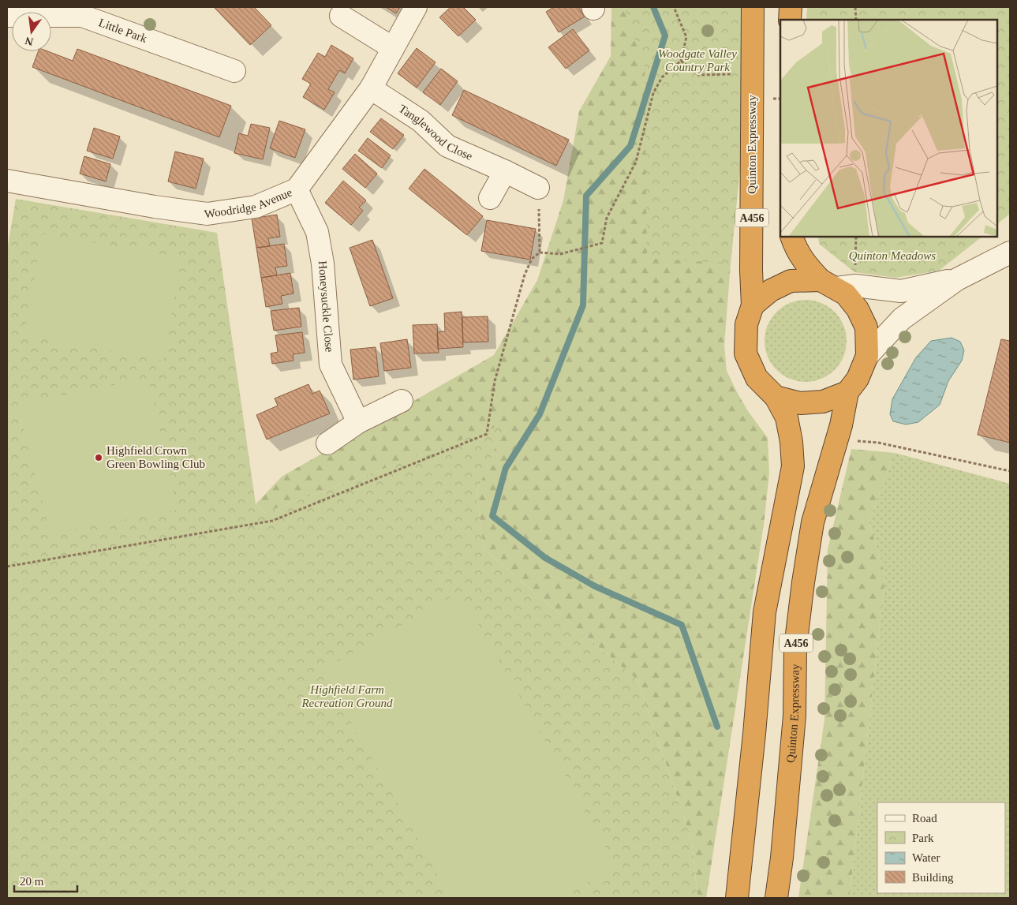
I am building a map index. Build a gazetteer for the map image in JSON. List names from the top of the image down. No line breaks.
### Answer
{"streets":{"highway":["Quinton Expressway","A456"],"street":["Little Park","Tanglewood Close","Woodridge Avenue","Honeysuckle Close"]},"crossings":[["Tanglewood Close","Woodridge Avenue"],["Quinton Expressway","A456"],["Woodridge Avenue","Honeysuckle Close"]],"parks":["Woodgate Valley Country Park","Quinton Meadows","Highfield Farm Recreation Ground"],"places":["Highfield Crown Green Bowling Club"],"legend":["Road","Park","Water","Building"],"scale_bar":"20 m","north":"bottom"}
